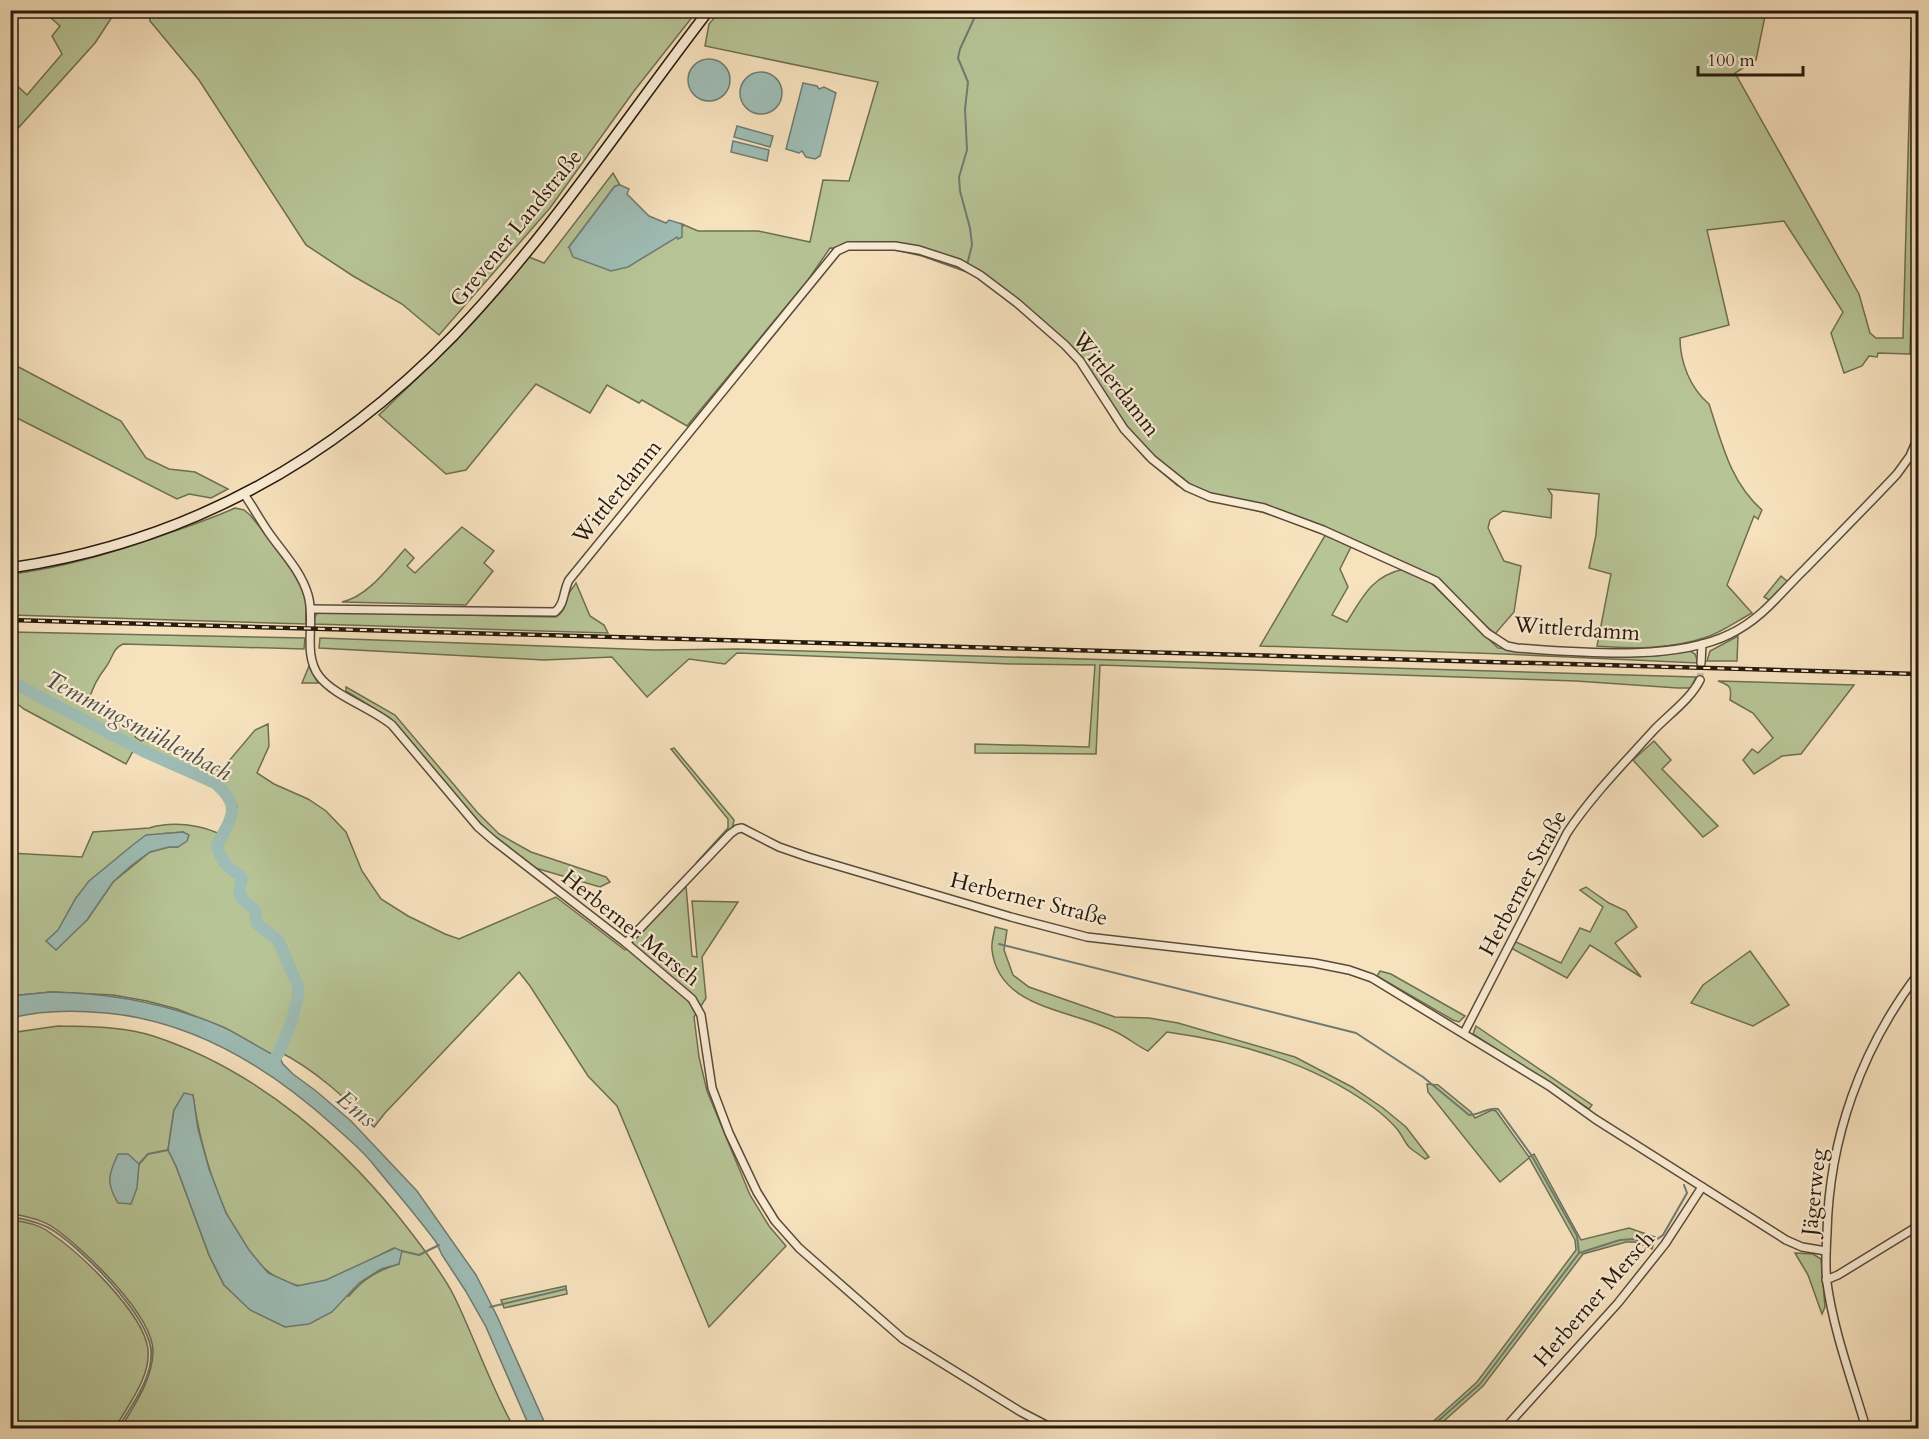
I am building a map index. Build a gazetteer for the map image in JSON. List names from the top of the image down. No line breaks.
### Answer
{"streets":{"street":["Grevener Landstraße","Wittlerdamm","Herberner Straße","Herberner Mersch","Jägerweg"]},"crossings":[["Grevener Landstraße","Herberner Mersch"],["Wittlerdamm","Herberner Mersch"],["Herberner Straße","Herberner Mersch"],["Herberner Straße","Jägerweg"]],"water":["Temmingsmühlenbach","Ems"],"scale_bar":"100 m"}
